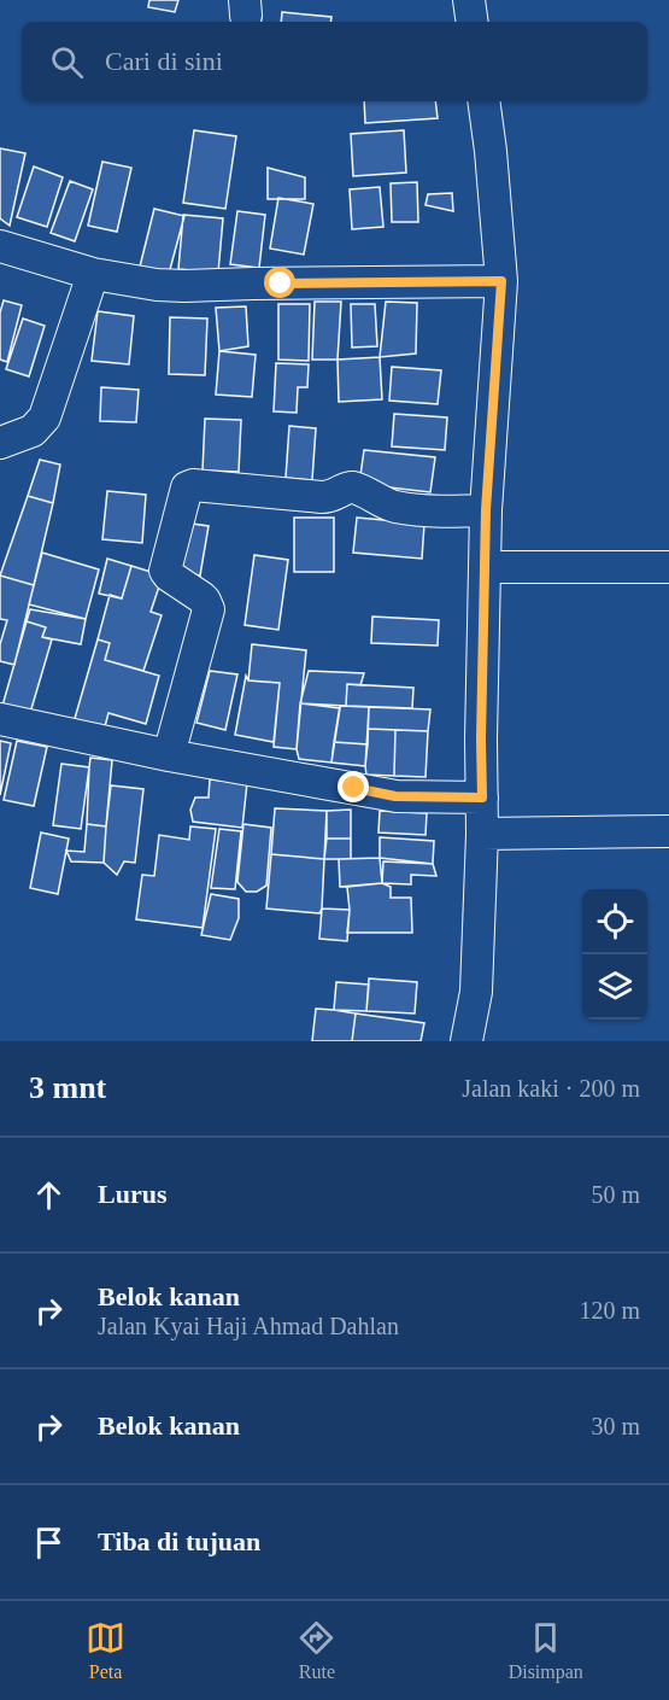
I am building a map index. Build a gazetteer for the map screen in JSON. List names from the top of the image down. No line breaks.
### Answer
{"page":{"search":"Cari di sini","heading":["3 mnt","Jalan kaki · 200 m"],"list":[["Lurus","50 m"],["Belok kanan","Jalan Kyai Haji Ahmad Dahlan","120 m"],["Belok kanan","30 m"],"Tiba di tujuan"],"nav":["Peta","Rute","Disimpan"]}}
